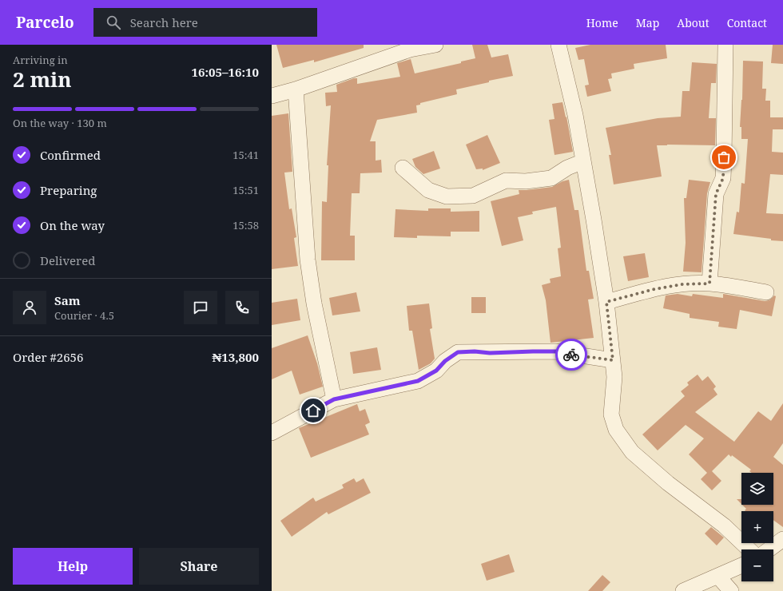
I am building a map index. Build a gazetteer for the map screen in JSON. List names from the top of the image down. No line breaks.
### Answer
{"page":{"header":"Parcelo","search":"Search here","nav":["Home","Map","About","Contact"],"heading":["2 min","Arriving in","16:05–16:10"],"panel":["Sam","Courier · 4.5","Order #2656","₦13,800"],"bar":"On the way · 130 m","list":[["Confirmed","15:41"],["Preparing","15:51"],["On the way","15:58"],"Delivered"],"map_buttons":["+","−"],"buttons":["Help","Share"]}}
